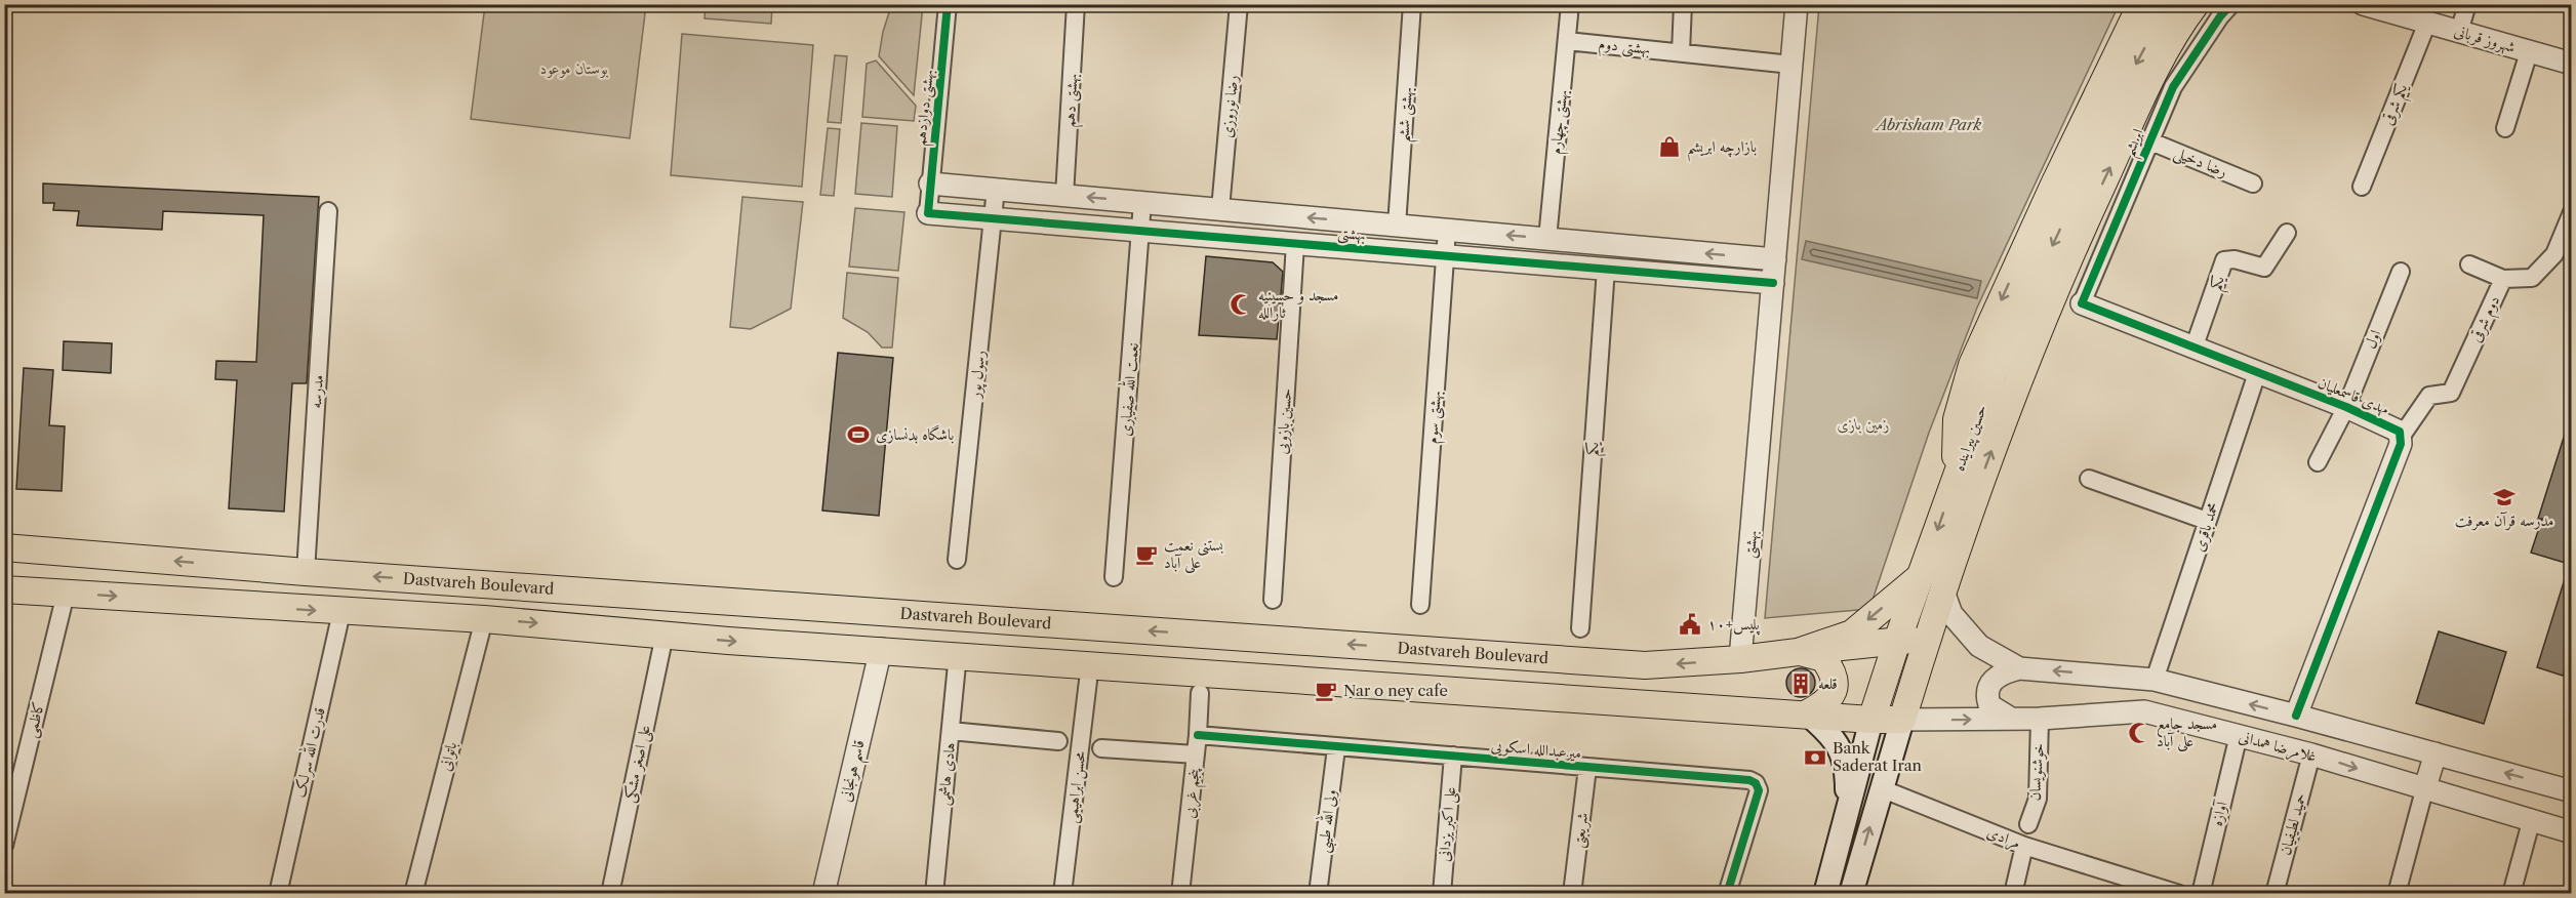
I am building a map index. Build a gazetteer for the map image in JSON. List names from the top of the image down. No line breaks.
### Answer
{"streets":{"main road":["حسین پیراینده","Dastvareh Boulevard"],"street":["شهروز قربانی","بهشتی دوم","بهشتی دهم","یکم شرقی","رضا نوروزی","بهشتی دوازدهم","بهشتی ششم","بهشتی چهارم","ابریشم","رضا دخیلی","بهشتی","یکم","دوم شرقی","اول","رسول پور","نعمت الله صفیاری","مدرسه","مهدی قاسمعلیان","بهشتی سوم","حسین بازویی","محمد باقری","کاظمی","غلامرضا همدانی","میرعبدالله اسکویی","قدرت الله سرلک","باتوانی","علی اصغر مشکی","قاسم هونجانی","خوشنویسان","هادی هاشمی","محسن ابراهیمی","پنجم غربی","آوازه","ولی الله طیبی","علی اکبر یزدانی","حمید لطیفیان","شریعتی","مرادی"]},"crossings":[["شهروز قربانی","یکم شرقی"],["بهشتی دوم","بهشتی چهارم"],["بهشتی دوم","بهشتی"],["بهشتی دوازدهم","بهشتی"],["ابریشم","رضا دخیلی"],["ابریشم","مهدی قاسمعلیان"],["بهشتی","یکم"],["بهشتی","رسول پور"],["بهشتی","نعمت الله صفیاری"],["بهشتی","بهشتی سوم"],["بهشتی","حسین بازویی"],["بهشتی","Dastvareh Boulevard"],["یکم","مهدی قاسمعلیان"],["دوم شرقی","مهدی قاسمعلیان"],["اول","مهدی قاسمعلیان"],["مدرسه","Dastvareh Boulevard"],["مهدی قاسمعلیان","محمد باقری"],["حسین پیراینده","Dastvareh Boulevard"],["حسین پیراینده","غلامرضا همدانی"],["حسین پیراینده","مرادی"],["غلامرضا همدانی","خوشنویسان"],["غلامرضا همدانی","آوازه"],["غلامرضا همدانی","حمید لطیفیان"],["میرعبدالله اسکویی","پنجم غربی"],["میرعبدالله اسکویی","ولی الله طیبی"],["میرعبدالله اسکویی","علی اکبر یزدانی"],["میرعبدالله اسکویی","شریعتی"]],"parks":["بوستان موعود","Abrisham Park","زمین بازی"],"places":{"shop":["بازارچه ابریشم"],"mosque":["مسجد و حسینیه ثارالله","مسجد جامع علی آباد"],"sports":["باشگاه بدنسازی"],"school or university":["مدرسه قرآن معرفت"],"cafe":["بستنی نعمت علی آباد","Nar o ney cafe"],"public building":["پلیس+۱۰"],"building":["قلعه"],"bank":["Bank Saderat Iran"]}}
